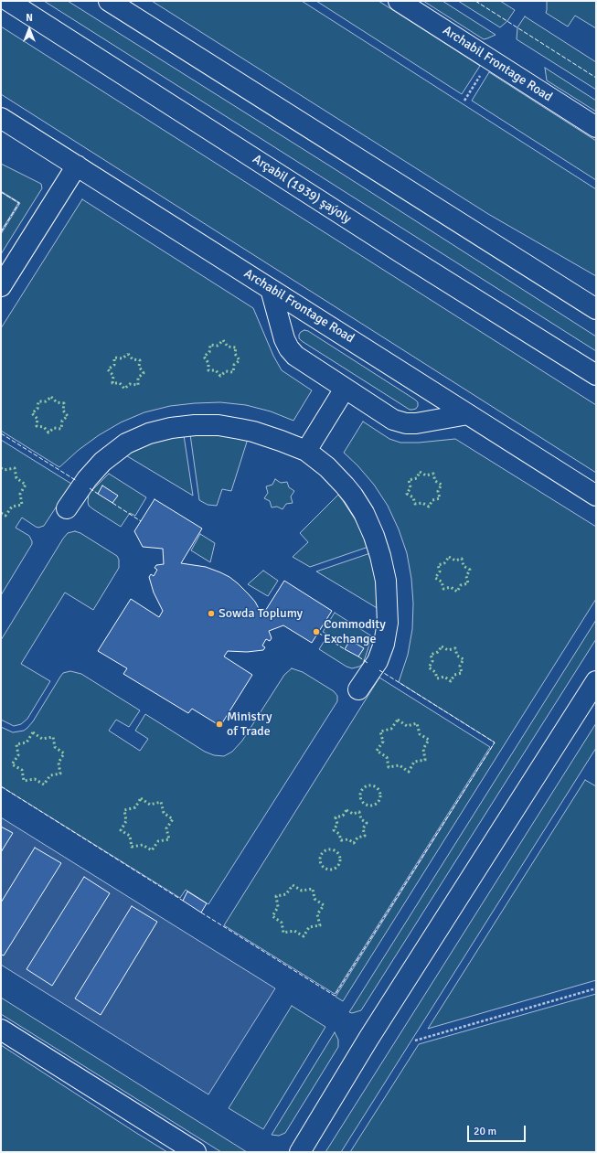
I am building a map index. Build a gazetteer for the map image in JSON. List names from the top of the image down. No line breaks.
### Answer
{"streets":{"street":["Archabil Frontage Road","Arçabil (1939) şaýoly"]},"places":["Sowda Toplumy","Commodity Exchange","Ministry of Trade"],"scale_bar":"20 m","north":"top"}
